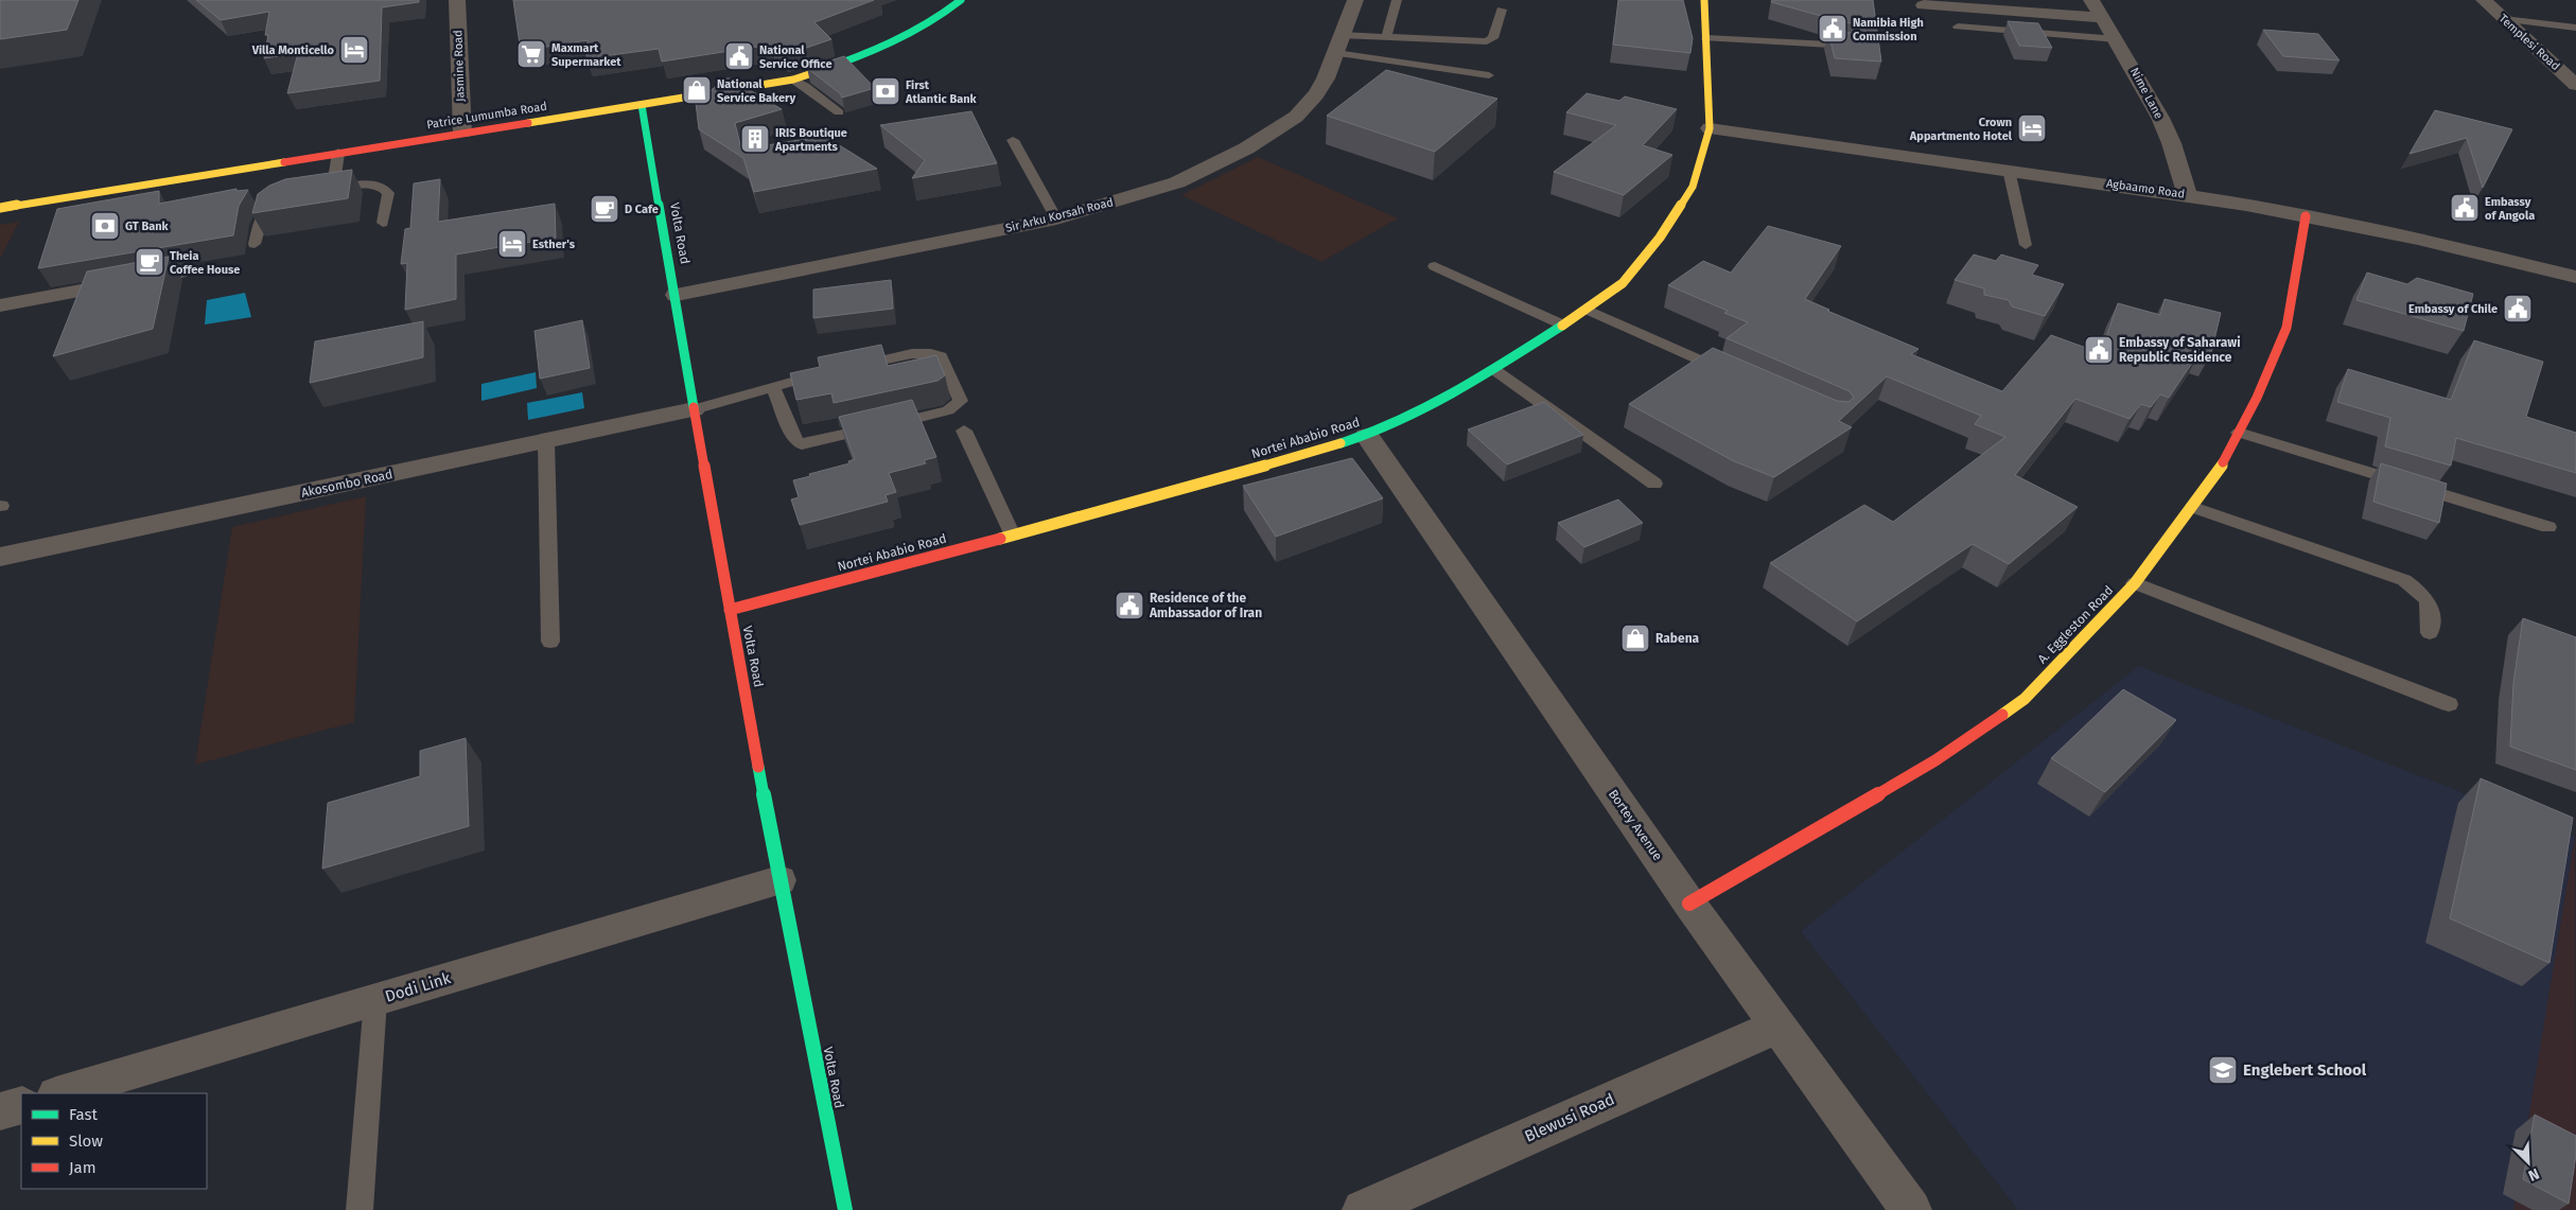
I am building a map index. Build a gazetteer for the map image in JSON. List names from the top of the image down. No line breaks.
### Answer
{"streets":{"street":["Templesi Road","Jasmine Road","Nime Lane","Patrice Lumumba Road","Agbaamo Road","Sir Arku Korsah Road","Volta Road","Nortei Ababio Road","Akosombo Road","A. Eggleston Road","Bortey Avenue","Dodi Link","Blewusi Road"]},"crossings":[["Jasmine Road","Patrice Lumumba Road"],["Nime Lane","Agbaamo Road"],["Patrice Lumumba Road","Volta Road"],["Agbaamo Road","Nortei Ababio Road"],["Agbaamo Road","A. Eggleston Road"],["Sir Arku Korsah Road","Volta Road"],["Volta Road","Nortei Ababio Road"],["Volta Road","Akosombo Road"],["Volta Road","Dodi Link"],["Nortei Ababio Road","Bortey Avenue"],["A. Eggleston Road","Bortey Avenue"],["Bortey Avenue","Blewusi Road"]],"places":{"public building":["Namibia High Commission","National Service Office","Embassy of Angola","Embassy of Chile","Embassy of Saharawi Republic Residence","Residence of the Ambassador of Iran"],"hotel":["Villa Monticello","Crown Appartmento Hotel","Esther's"],"supermarket":["Maxmart Supermarket"],"shop":["National Service Bakery","Rabena"],"bank":["First Atlantic Bank","GT Bank"],"building":["IRIS Boutique Apartments"],"cafe":["D Cafe","Theia Coffee House"],"school or university":["Englebert School"]},"legend":["Fast","Slow","Jam"],"north":"bottom right"}
